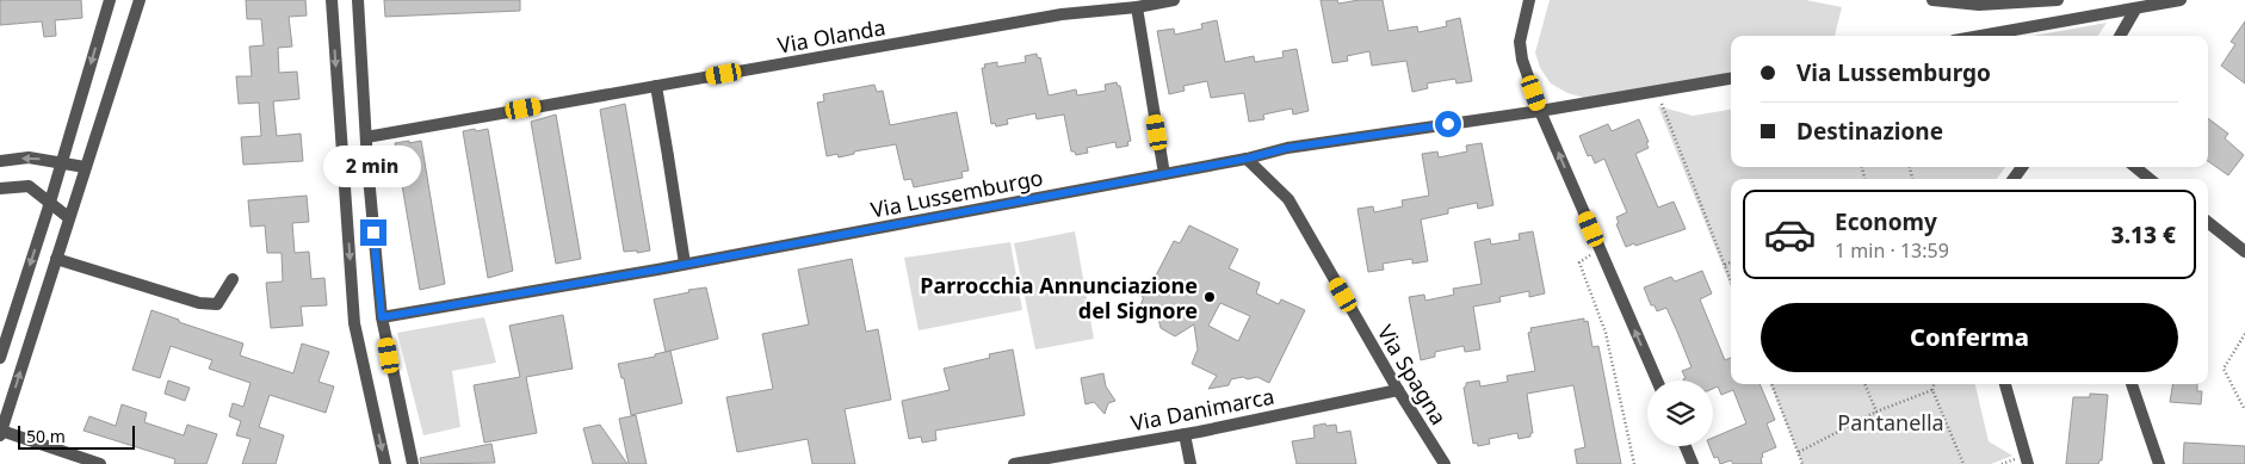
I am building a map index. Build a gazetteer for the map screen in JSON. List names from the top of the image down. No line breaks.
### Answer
{"streets":{"street":["Via Olanda","Via Lussemburgo","Via Spagna","Via Danimarca"]},"crossings":[["Via Lussemburgo","Via Spagna"],["Via Spagna","Via Danimarca"]],"parks":["Pantanella"],"places":["Parrocchia Annunciazione del Signore"],"scale_bar":"50 m","page":{"banner":["Via Lussemburgo","Destinazione"],"bubble":"2 min","list":[{"name":"Economy","note":"1 min · 13:59","value":"3.13 €"}],"buttons":"Conferma","scale":"50 m"}}
